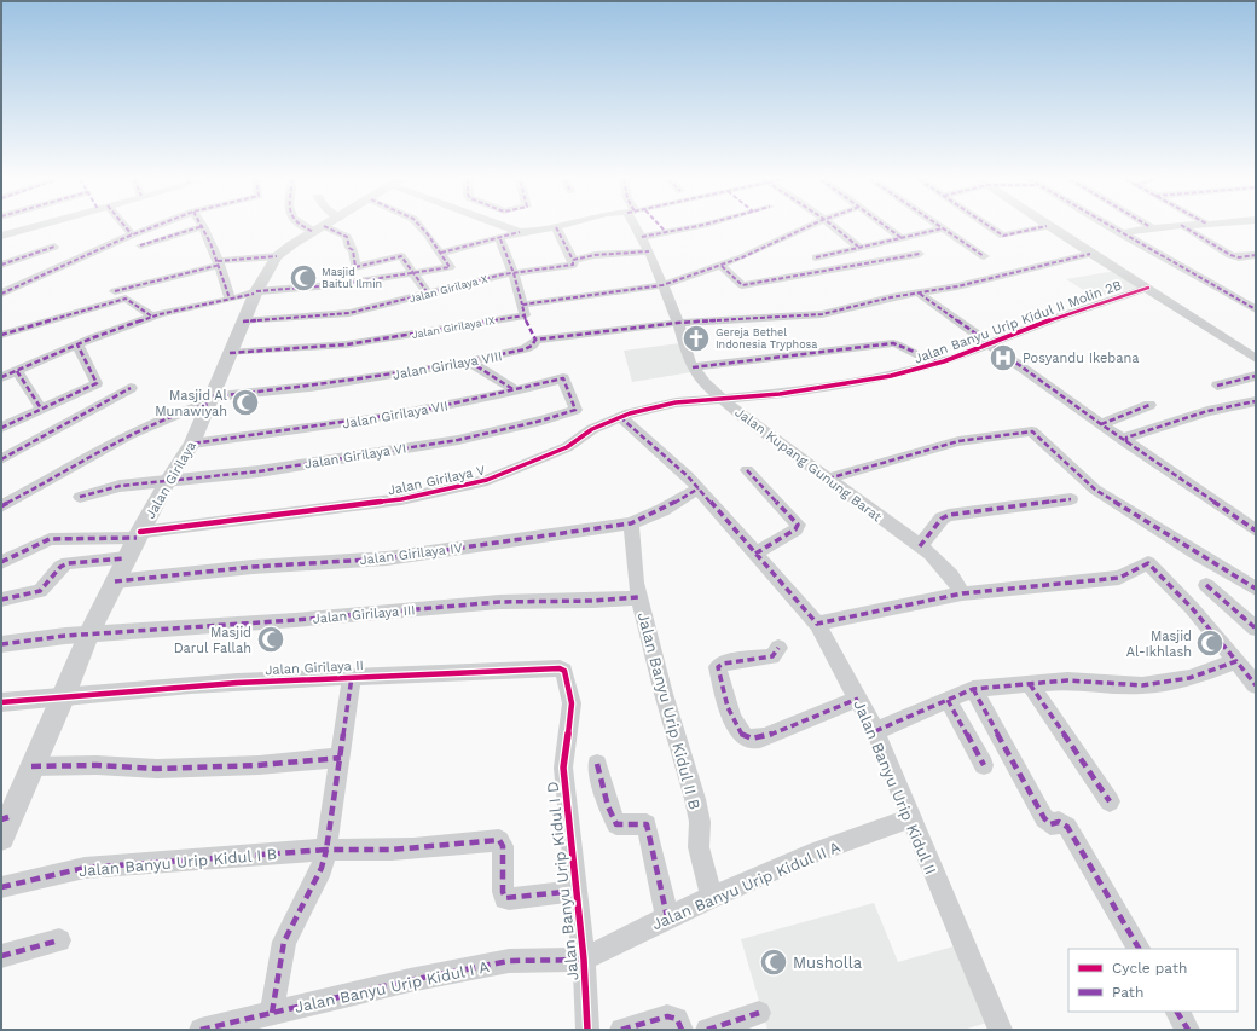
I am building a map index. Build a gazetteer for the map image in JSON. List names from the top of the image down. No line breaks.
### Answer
{"streets":{"street":["Jalan Girilaya X","Jalan Banyu Urip Kidul II Molin 2B","Jalan Girilaya IX","Jalan Girilaya VIII","Jalan Girilaya VII","Jalan Girilaya VI","Jalan Kupang Gunung Barat","Jalan Girilaya","Jalan Girilaya V","Jalan Girilaya IV","Jalan Girilaya III","Jalan Girilaya II","Jalan Banyu Urip Kidul II B","Jalan Banyu Urip Kidul II","Jalan Banyu Urip Kidul I B","Jalan Banyu Urip Kidul I D","Jalan Banyu Urip Kidul II A","Jalan Banyu Urip Kidul I A"]},"crossings":[["Jalan Girilaya X","Jalan Kupang Gunung Barat"],["Jalan Girilaya X","Jalan Girilaya"],["Jalan Banyu Urip Kidul II Molin 2B","Jalan Kupang Gunung Barat"],["Jalan Banyu Urip Kidul II Molin 2B","Jalan Girilaya V"],["Jalan Girilaya IX","Jalan Kupang Gunung Barat"],["Jalan Girilaya IX","Jalan Girilaya"],["Jalan Girilaya VIII","Jalan Kupang Gunung Barat"],["Jalan Girilaya VIII","Jalan Girilaya"],["Jalan Girilaya VII","Jalan Girilaya VI"],["Jalan Girilaya VII","Jalan Girilaya"],["Jalan Girilaya VI","Jalan Girilaya"],["Jalan Kupang Gunung Barat","Jalan Girilaya V"],["Jalan Girilaya","Jalan Girilaya V"],["Jalan Girilaya","Jalan Girilaya IV"],["Jalan Girilaya","Jalan Girilaya III"],["Jalan Girilaya","Jalan Girilaya II"],["Jalan Girilaya V","Jalan Banyu Urip Kidul II"],["Jalan Girilaya IV","Jalan Banyu Urip Kidul II B"],["Jalan Girilaya IV","Jalan Banyu Urip Kidul II"],["Jalan Girilaya III","Jalan Banyu Urip Kidul II B"],["Jalan Girilaya II","Jalan Banyu Urip Kidul I D"],["Jalan Banyu Urip Kidul II B","Jalan Banyu Urip Kidul II A"],["Jalan Banyu Urip Kidul II","Jalan Banyu Urip Kidul II A"],["Jalan Banyu Urip Kidul I B","Jalan Banyu Urip Kidul I D"],["Jalan Banyu Urip Kidul I D","Jalan Banyu Urip Kidul II A"],["Jalan Banyu Urip Kidul I D","Jalan Banyu Urip Kidul I A"],["Jalan Banyu Urip Kidul II A","Jalan Banyu Urip Kidul I A"]],"places":{"mosque":["Masjid Baitul Ilmin","Masjid Al Munawiyah","Masjid Darul Fallah","Masjid Al-Ikhlash","Musholla"],"church":["Gereja Bethel Indonesia Tryphosa"],"hospital":["Posyandu Ikebana"]},"legend":["Cycle path","Path"]}
